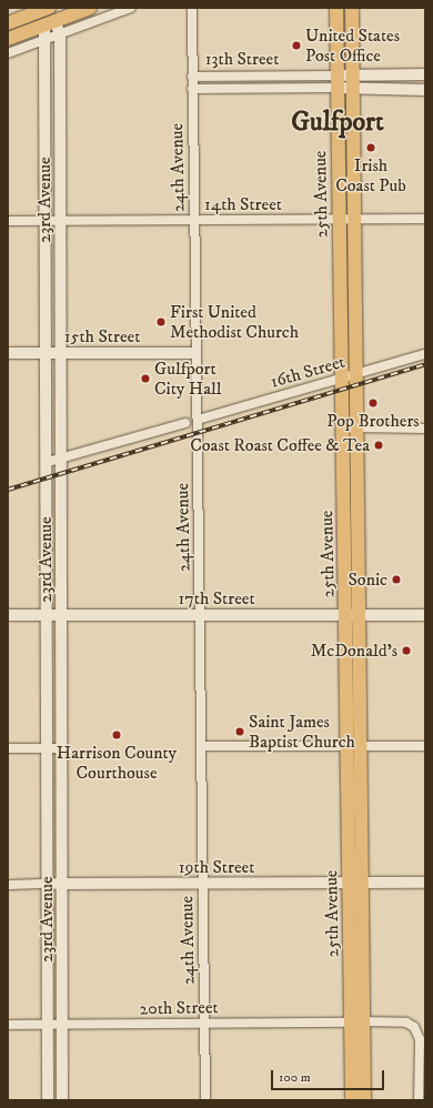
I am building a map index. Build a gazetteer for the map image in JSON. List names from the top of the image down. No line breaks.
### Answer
{"streets":{"main road":["25th Avenue"],"street":["13th Street","24th Avenue","23rd Avenue","14th Street","15th Street","16th Street","17th Street","19th Street","20th Street"]},"crossings":[["13th Street","24th Avenue"],["13th Street","25th Avenue"],["24th Avenue","14th Street"],["24th Avenue","15th Street"],["24th Avenue","16th Street"],["24th Avenue","17th Street"],["24th Avenue","19th Street"],["24th Avenue","20th Street"],["25th Avenue","14th Street"],["25th Avenue","16th Street"],["25th Avenue","17th Street"],["25th Avenue","19th Street"],["25th Avenue","20th Street"],["23rd Avenue","14th Street"],["23rd Avenue","15th Street"],["23rd Avenue","17th Street"],["23rd Avenue","19th Street"],["23rd Avenue","20th Street"]],"districts":["Gulfport"],"places":["United States Post Office","Irish Coast Pub","First United Methodist Church","Gulfport City Hall","Pop Brothers","Coast Roast Coffee & Tea","Sonic","McDonald's","Saint James Baptist Church","Harrison County Courthouse"],"scale_bar":"100 m"}
